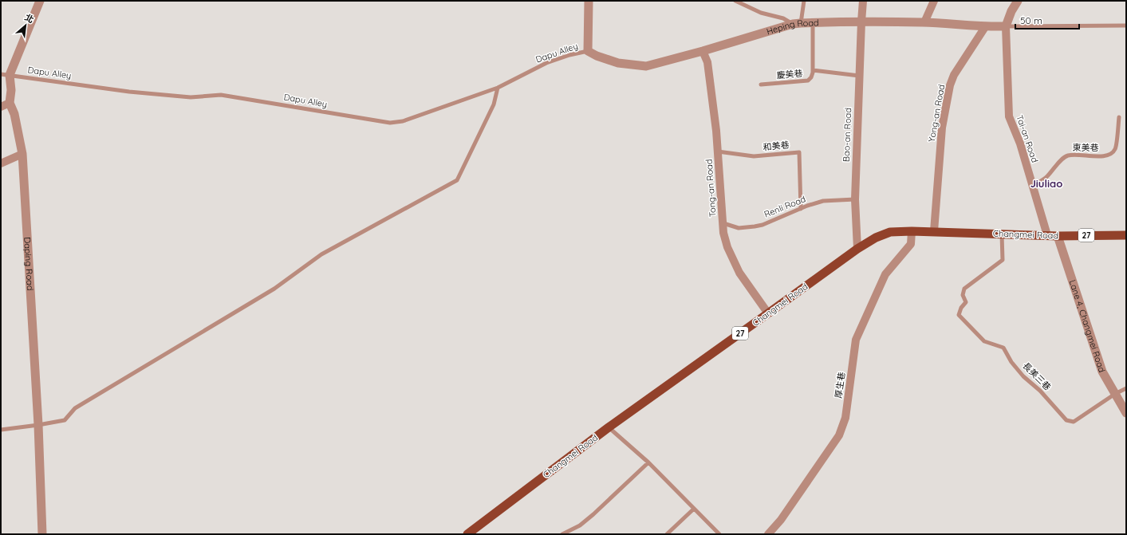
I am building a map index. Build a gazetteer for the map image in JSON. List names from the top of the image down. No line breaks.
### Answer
{"streets":{"main road":["Changmei Road","27"],"street":["Heping Road","Yong-an Road","Bao-an Road","Tai-an Road","Tong-an Road","Daping Road","Lane 4, Changmei Road","厚生巷"],"lane":["Dapu Alley","慶美巷","和美巷","東美巷","Renli Road","長美三巷"]},"crossings":[["Heping Road","Dapu Alley"],["Heping Road","慶美巷"],["Heping Road","Yong-an Road"],["Heping Road","Bao-an Road"],["Heping Road","Tai-an Road"],["Heping Road","Tong-an Road"],["Dapu Alley","Daping Road"],["慶美巷","Bao-an Road"],["Yong-an Road","Changmei Road"],["Bao-an Road","Renli Road"],["Bao-an Road","Changmei Road"],["Tai-an Road","東美巷"],["Tai-an Road","Changmei Road"],["和美巷","Tong-an Road"],["和美巷","Renli Road"],["Tong-an Road","Renli Road"],["Tong-an Road","Changmei Road"],["Changmei Road","Lane 4, Changmei Road"],["Changmei Road","長美三巷"],["Changmei Road","厚生巷"],["Lane 4, Changmei Road","長美三巷"]],"districts":["Jiuliao"],"scale_bar":"50 m","north":"top right"}
